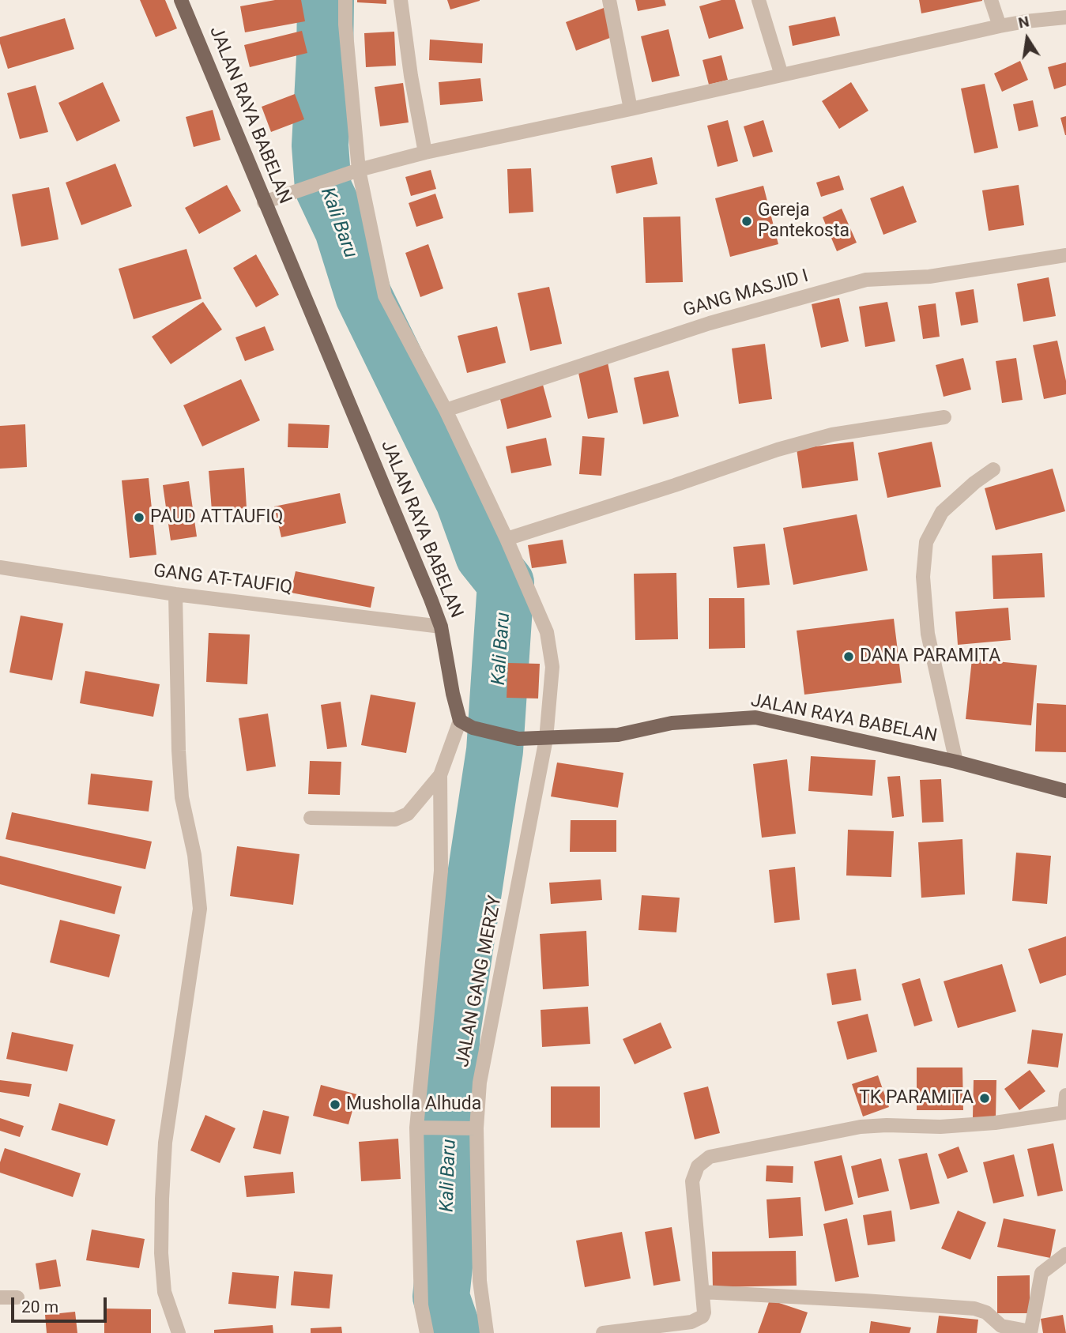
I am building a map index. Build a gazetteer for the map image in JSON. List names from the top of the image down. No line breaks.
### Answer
{"streets":{"main road":["JALAN RAYA BABELAN"],"street":["GANG MASJID I","GANG AT-TAUFIQ","JALAN GANG MERZY"]},"crossings":[["JALAN RAYA BABELAN","GANG AT-TAUFIQ"],["JALAN RAYA BABELAN","JALAN GANG MERZY"],["GANG MASJID I","JALAN GANG MERZY"]],"water":["Kali Baru"],"places":["Gereja Pantekosta","PAUD ATTAUFIQ","DANA PARAMITA","TK PARAMITA","Musholla Alhuda"],"scale_bar":"20 m","north":"top"}
